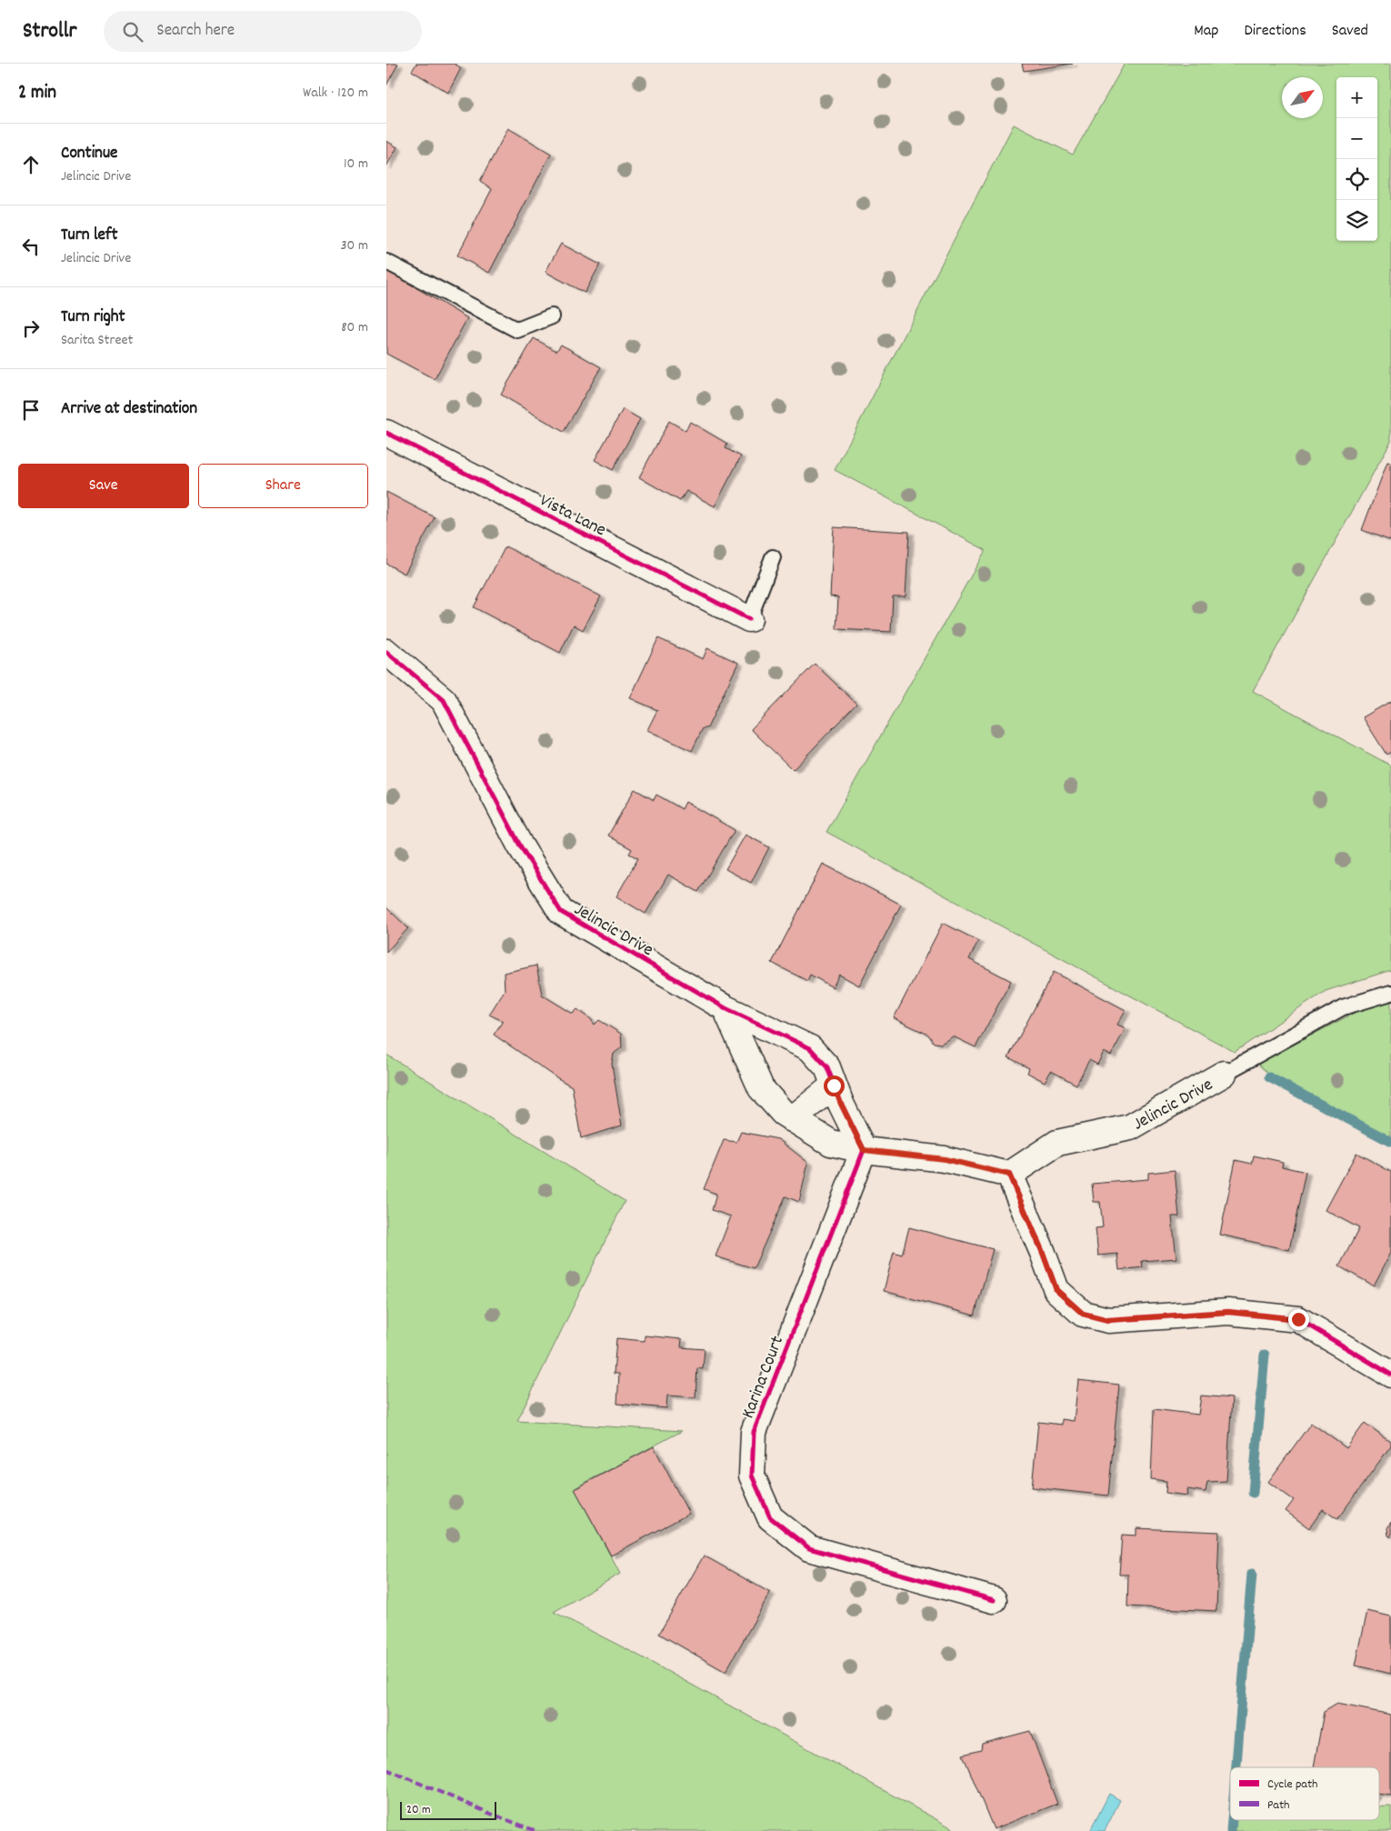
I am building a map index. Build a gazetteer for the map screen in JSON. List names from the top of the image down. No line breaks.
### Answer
{"streets":{"street":["Vista Lane","Jelincic Drive","Karina Court"]},"crossings":[["Jelincic Drive","Karina Court"]],"legend":["Cycle path","Path"],"scale_bar":"20 m","north":"top right","page":{"header":"Strollr","search":"Search here","nav":["Map","Directions","Saved"],"heading":["2 min","Walk · 120 m"],"map_buttons":["+","−"],"list":[["Continue","Jelincic Drive","10 m"],["Turn left","Jelincic Drive","30 m"],["Turn right","Sarita Street","80 m"],"Arrive at destination"],"buttons":["Save","Share"],"scale":"20 m"}}
